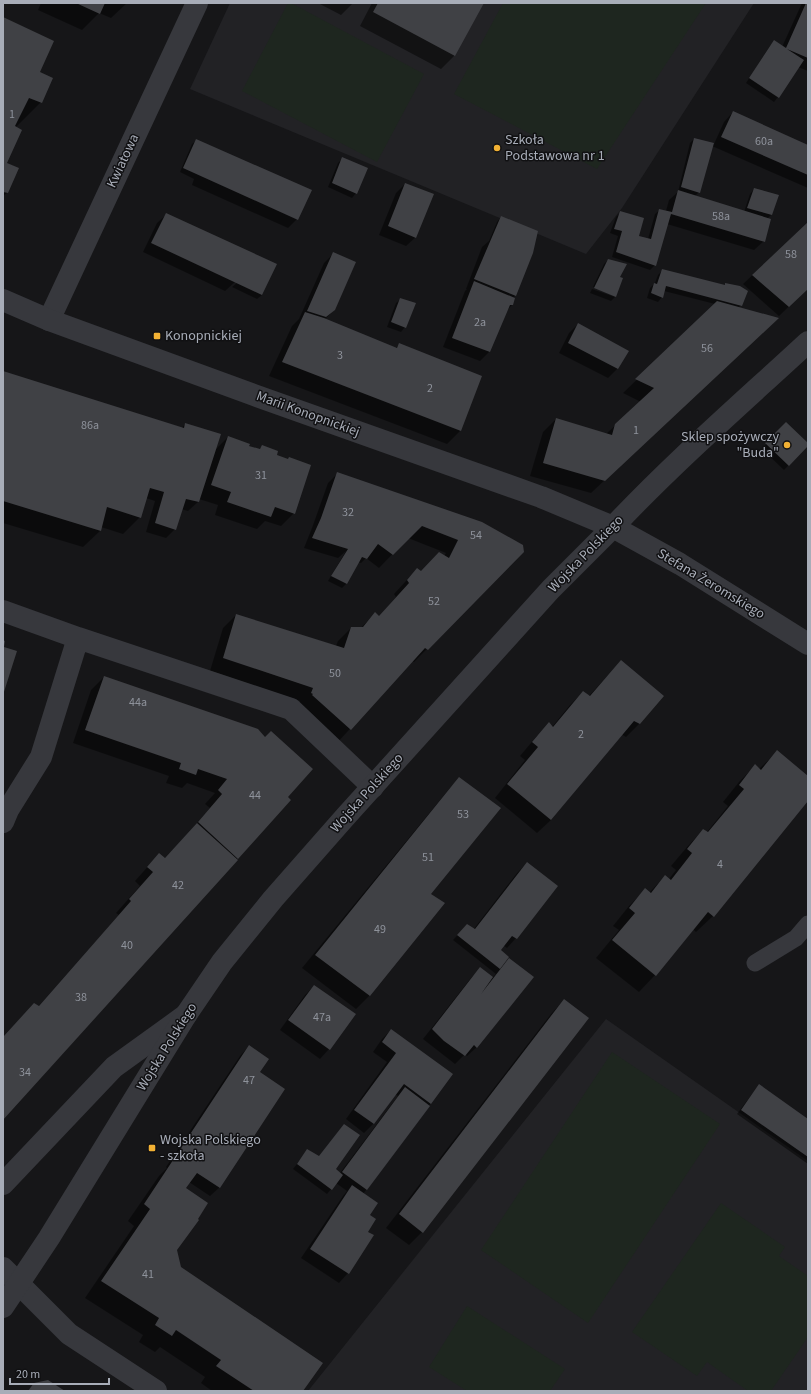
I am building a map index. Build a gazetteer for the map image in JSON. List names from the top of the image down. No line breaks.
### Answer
{"streets":{"street":["Kwiatowa","Marii Konopnickiej","Wojska Polskiego","Stefana Żeromskiego"]},"crossings":[["Kwiatowa","Marii Konopnickiej"],["Marii Konopnickiej","Wojska Polskiego"],["Marii Konopnickiej","Stefana Żeromskiego"],["Wojska Polskiego","Stefana Żeromskiego"]],"places":{"other":["Szkoła Podstawowa nr 1","Sklep spożywczy \"Buda\""],"transit":["Konopnickiej","Wojska Polskiego - szkoła"]},"house_numbers":["1","60a","58a","58","2a","56","3","2","86a","1","31","32","54","52","50","44a","2","44","53","51","4","42","49","40","38","47a","34","47","41"],"scale_bar":"20 m"}
